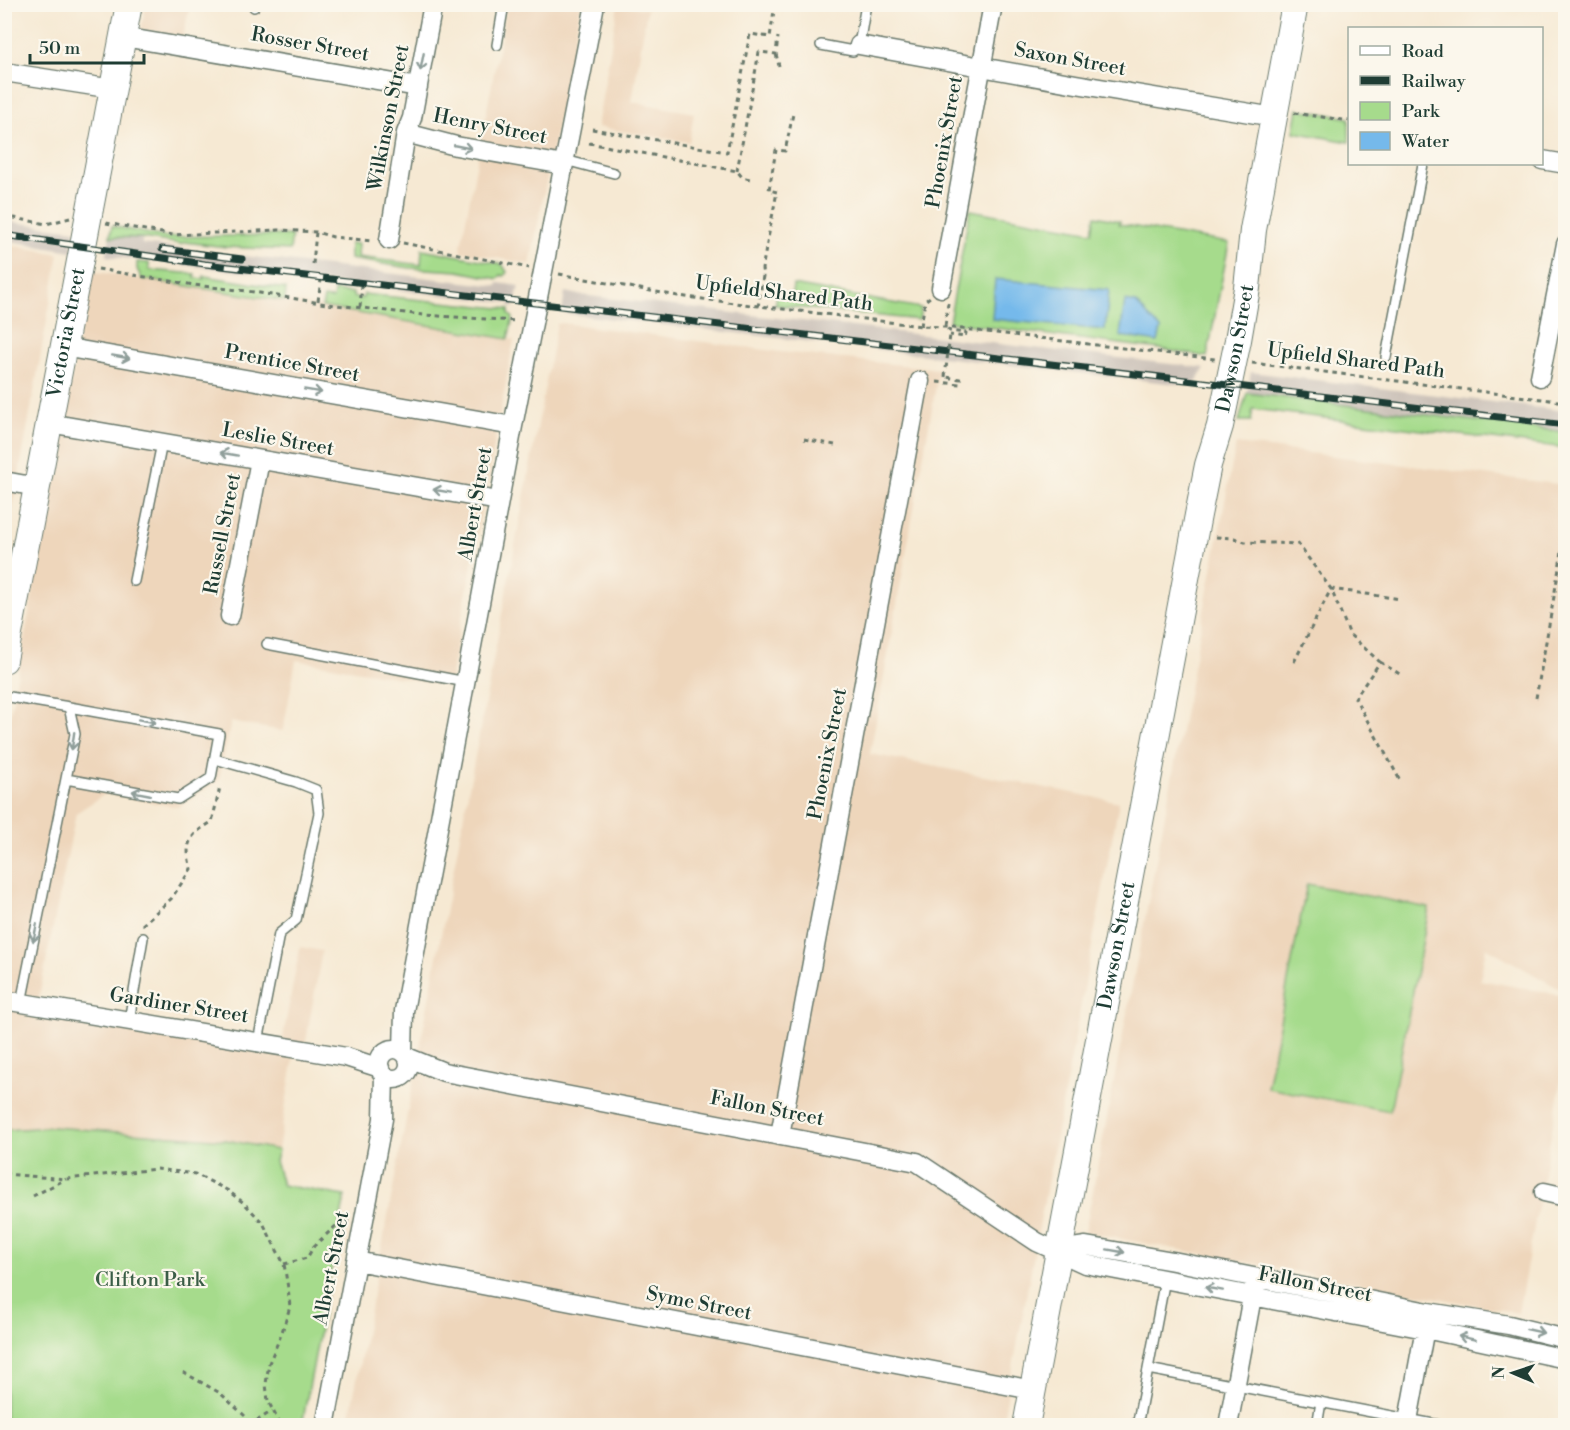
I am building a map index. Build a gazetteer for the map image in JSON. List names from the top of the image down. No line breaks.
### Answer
{"streets":{"street":["Rosser Street","Saxon Street","Wilkinson Street","Henry Street","Phoenix Street","Victoria Street","Dawson Street","Prentice Street","Leslie Street","Albert Street","Russell Street","Gardiner Street","Fallon Street","Syme Street"],"path":["Upfield Shared Path"]},"crossings":[["Rosser Street","Wilkinson Street"],["Rosser Street","Victoria Street"],["Saxon Street","Phoenix Street"],["Saxon Street","Dawson Street"],["Wilkinson Street","Henry Street"],["Wilkinson Street","Upfield Shared Path"],["Henry Street","Albert Street"],["Phoenix Street","Fallon Street"],["Upfield Shared Path","Victoria Street"],["Upfield Shared Path","Dawson Street"],["Upfield Shared Path","Albert Street"],["Victoria Street","Prentice Street"],["Victoria Street","Leslie Street"],["Dawson Street","Fallon Street"],["Dawson Street","Syme Street"],["Prentice Street","Albert Street"],["Leslie Street","Albert Street"],["Leslie Street","Russell Street"],["Albert Street","Gardiner Street"],["Albert Street","Fallon Street"],["Albert Street","Syme Street"],["Gardiner Street","Fallon Street"]],"one_way":["Wilkinson Street","Henry Street","Prentice Street","Leslie Street"],"parks":["Clifton Park"],"legend":["Road","Railway","Park","Water"],"scale_bar":"50 m","north":"left"}
